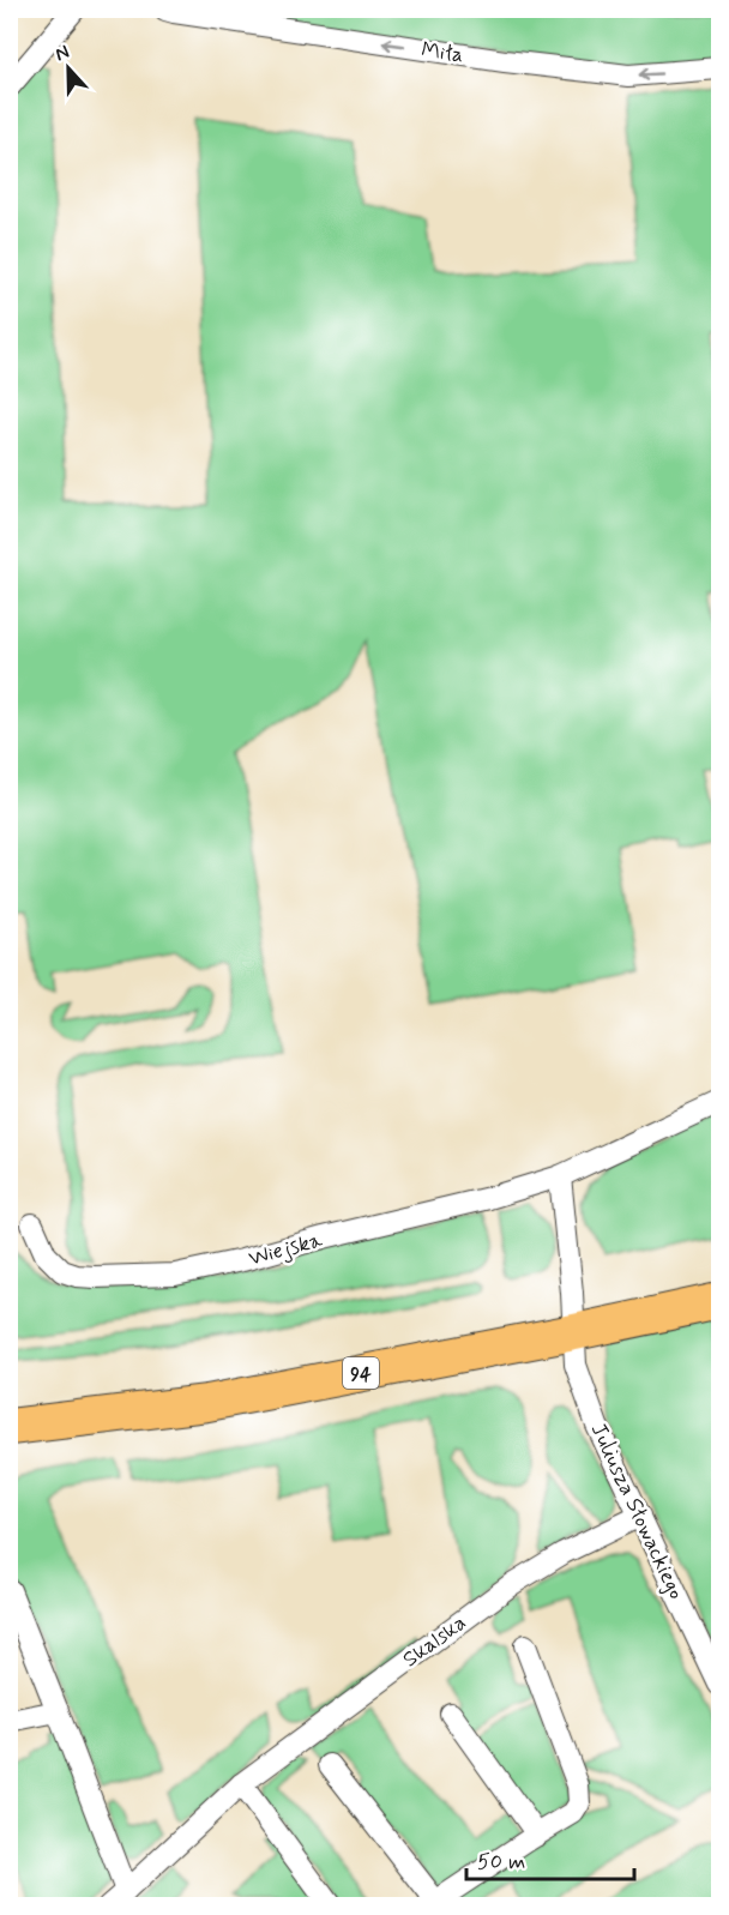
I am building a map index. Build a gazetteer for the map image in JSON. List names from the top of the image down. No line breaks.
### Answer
{"streets":{"main road":["94"],"street":["Miła","Wiejska","Juliusza Słowackiego","Skalska"]},"crossings":[["Wiejska","Juliusza Słowackiego"],["94","Juliusza Słowackiego"],["Juliusza Słowackiego","Skalska"]],"one_way":["Miła"],"scale_bar":"50 m","north":"top"}
